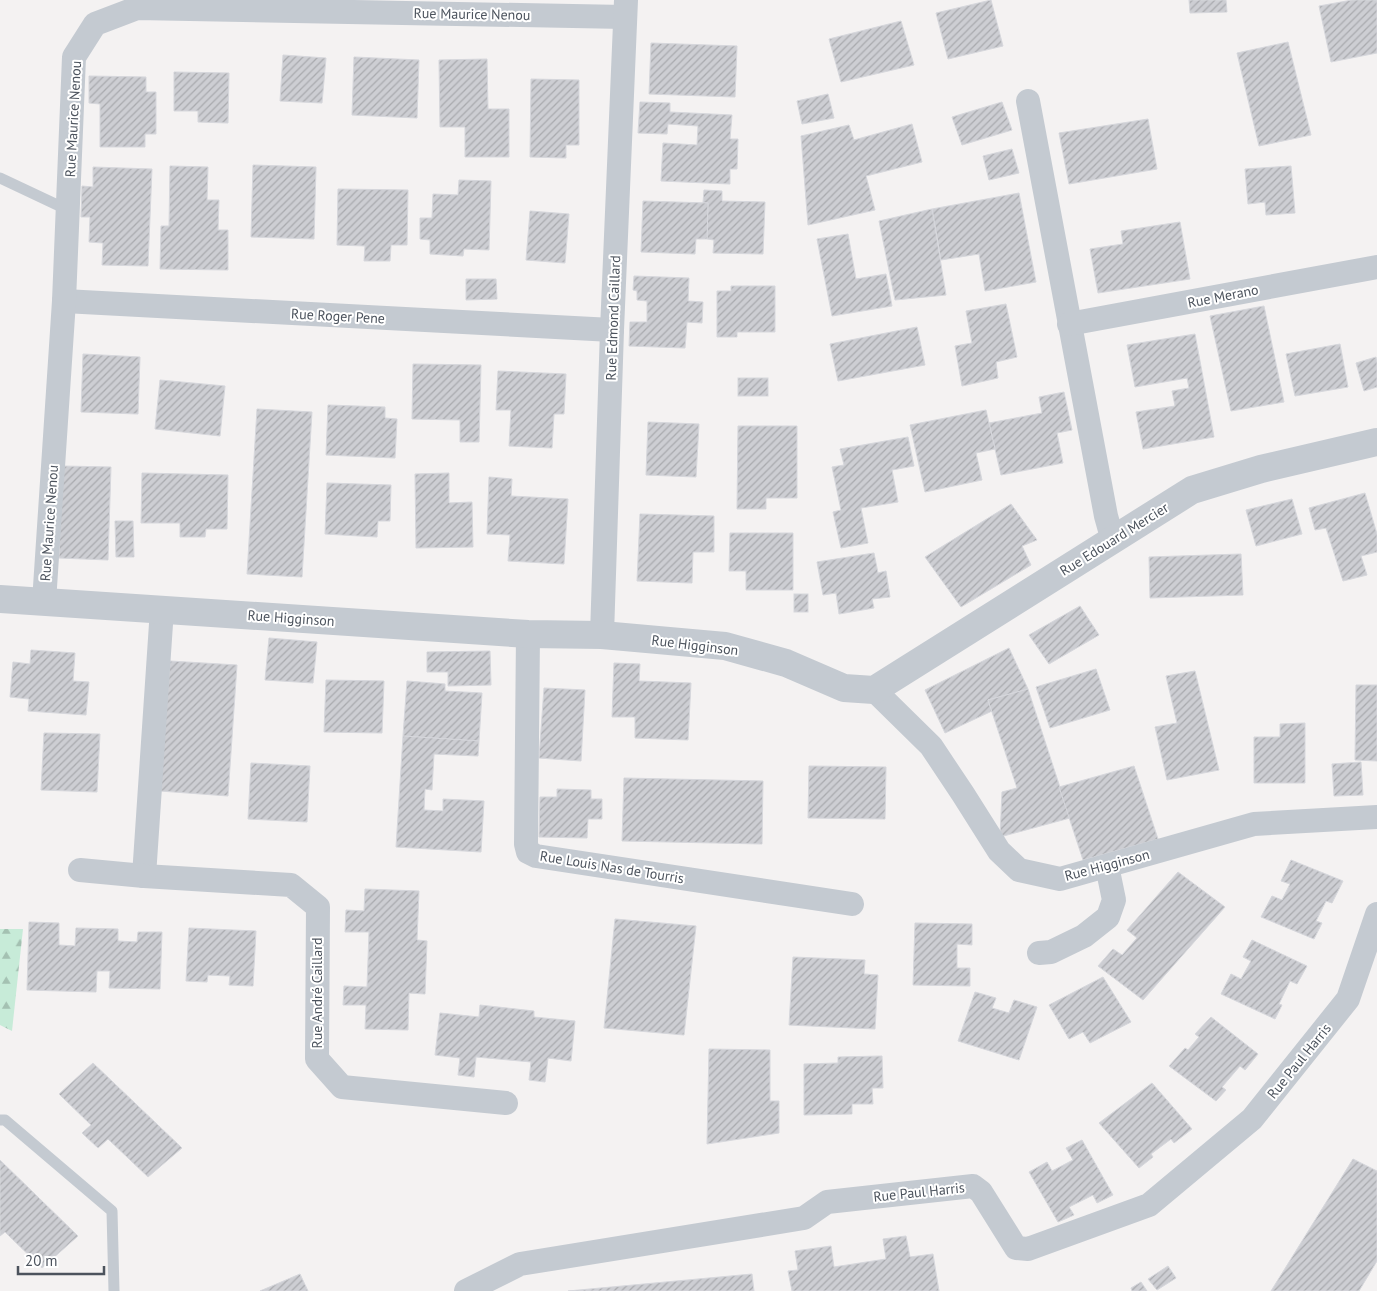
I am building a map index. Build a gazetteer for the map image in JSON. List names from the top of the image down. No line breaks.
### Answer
{"streets":{"street":["Rue Maurice Nenou","Rue Merano","Rue Roger Pene","Rue Edmond Caillard","Rue Edouard Mercier","Rue Higginson","Rue Louis Nas de Tourris","Rue André Caillard","Rue Paul Harris"]},"crossings":[["Rue Maurice Nenou","Rue Roger Pene"],["Rue Maurice Nenou","Rue Edmond Caillard"],["Rue Maurice Nenou","Rue Higginson"],["Rue Roger Pene","Rue Edmond Caillard"],["Rue Edmond Caillard","Rue Higginson"],["Rue Edouard Mercier","Rue Higginson"],["Rue Higginson","Rue Louis Nas de Tourris"]],"scale_bar":"20 m"}
